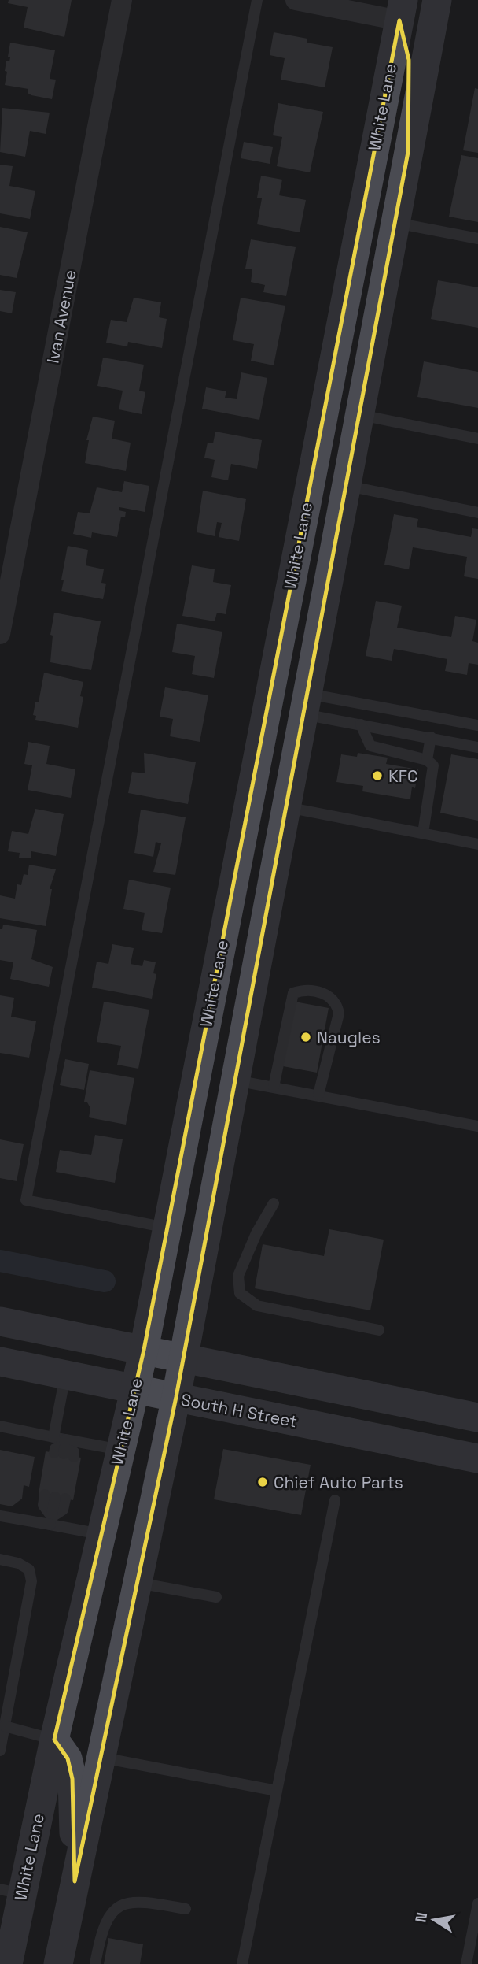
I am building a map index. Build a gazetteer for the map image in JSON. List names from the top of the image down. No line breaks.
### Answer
{"streets":{"main road":["White Lane","South H Street"],"street":["Ivan Avenue"]},"crossings":[["White Lane","South H Street"]],"places":["KFC","Naugles","Chief Auto Parts"],"north":"left"}
